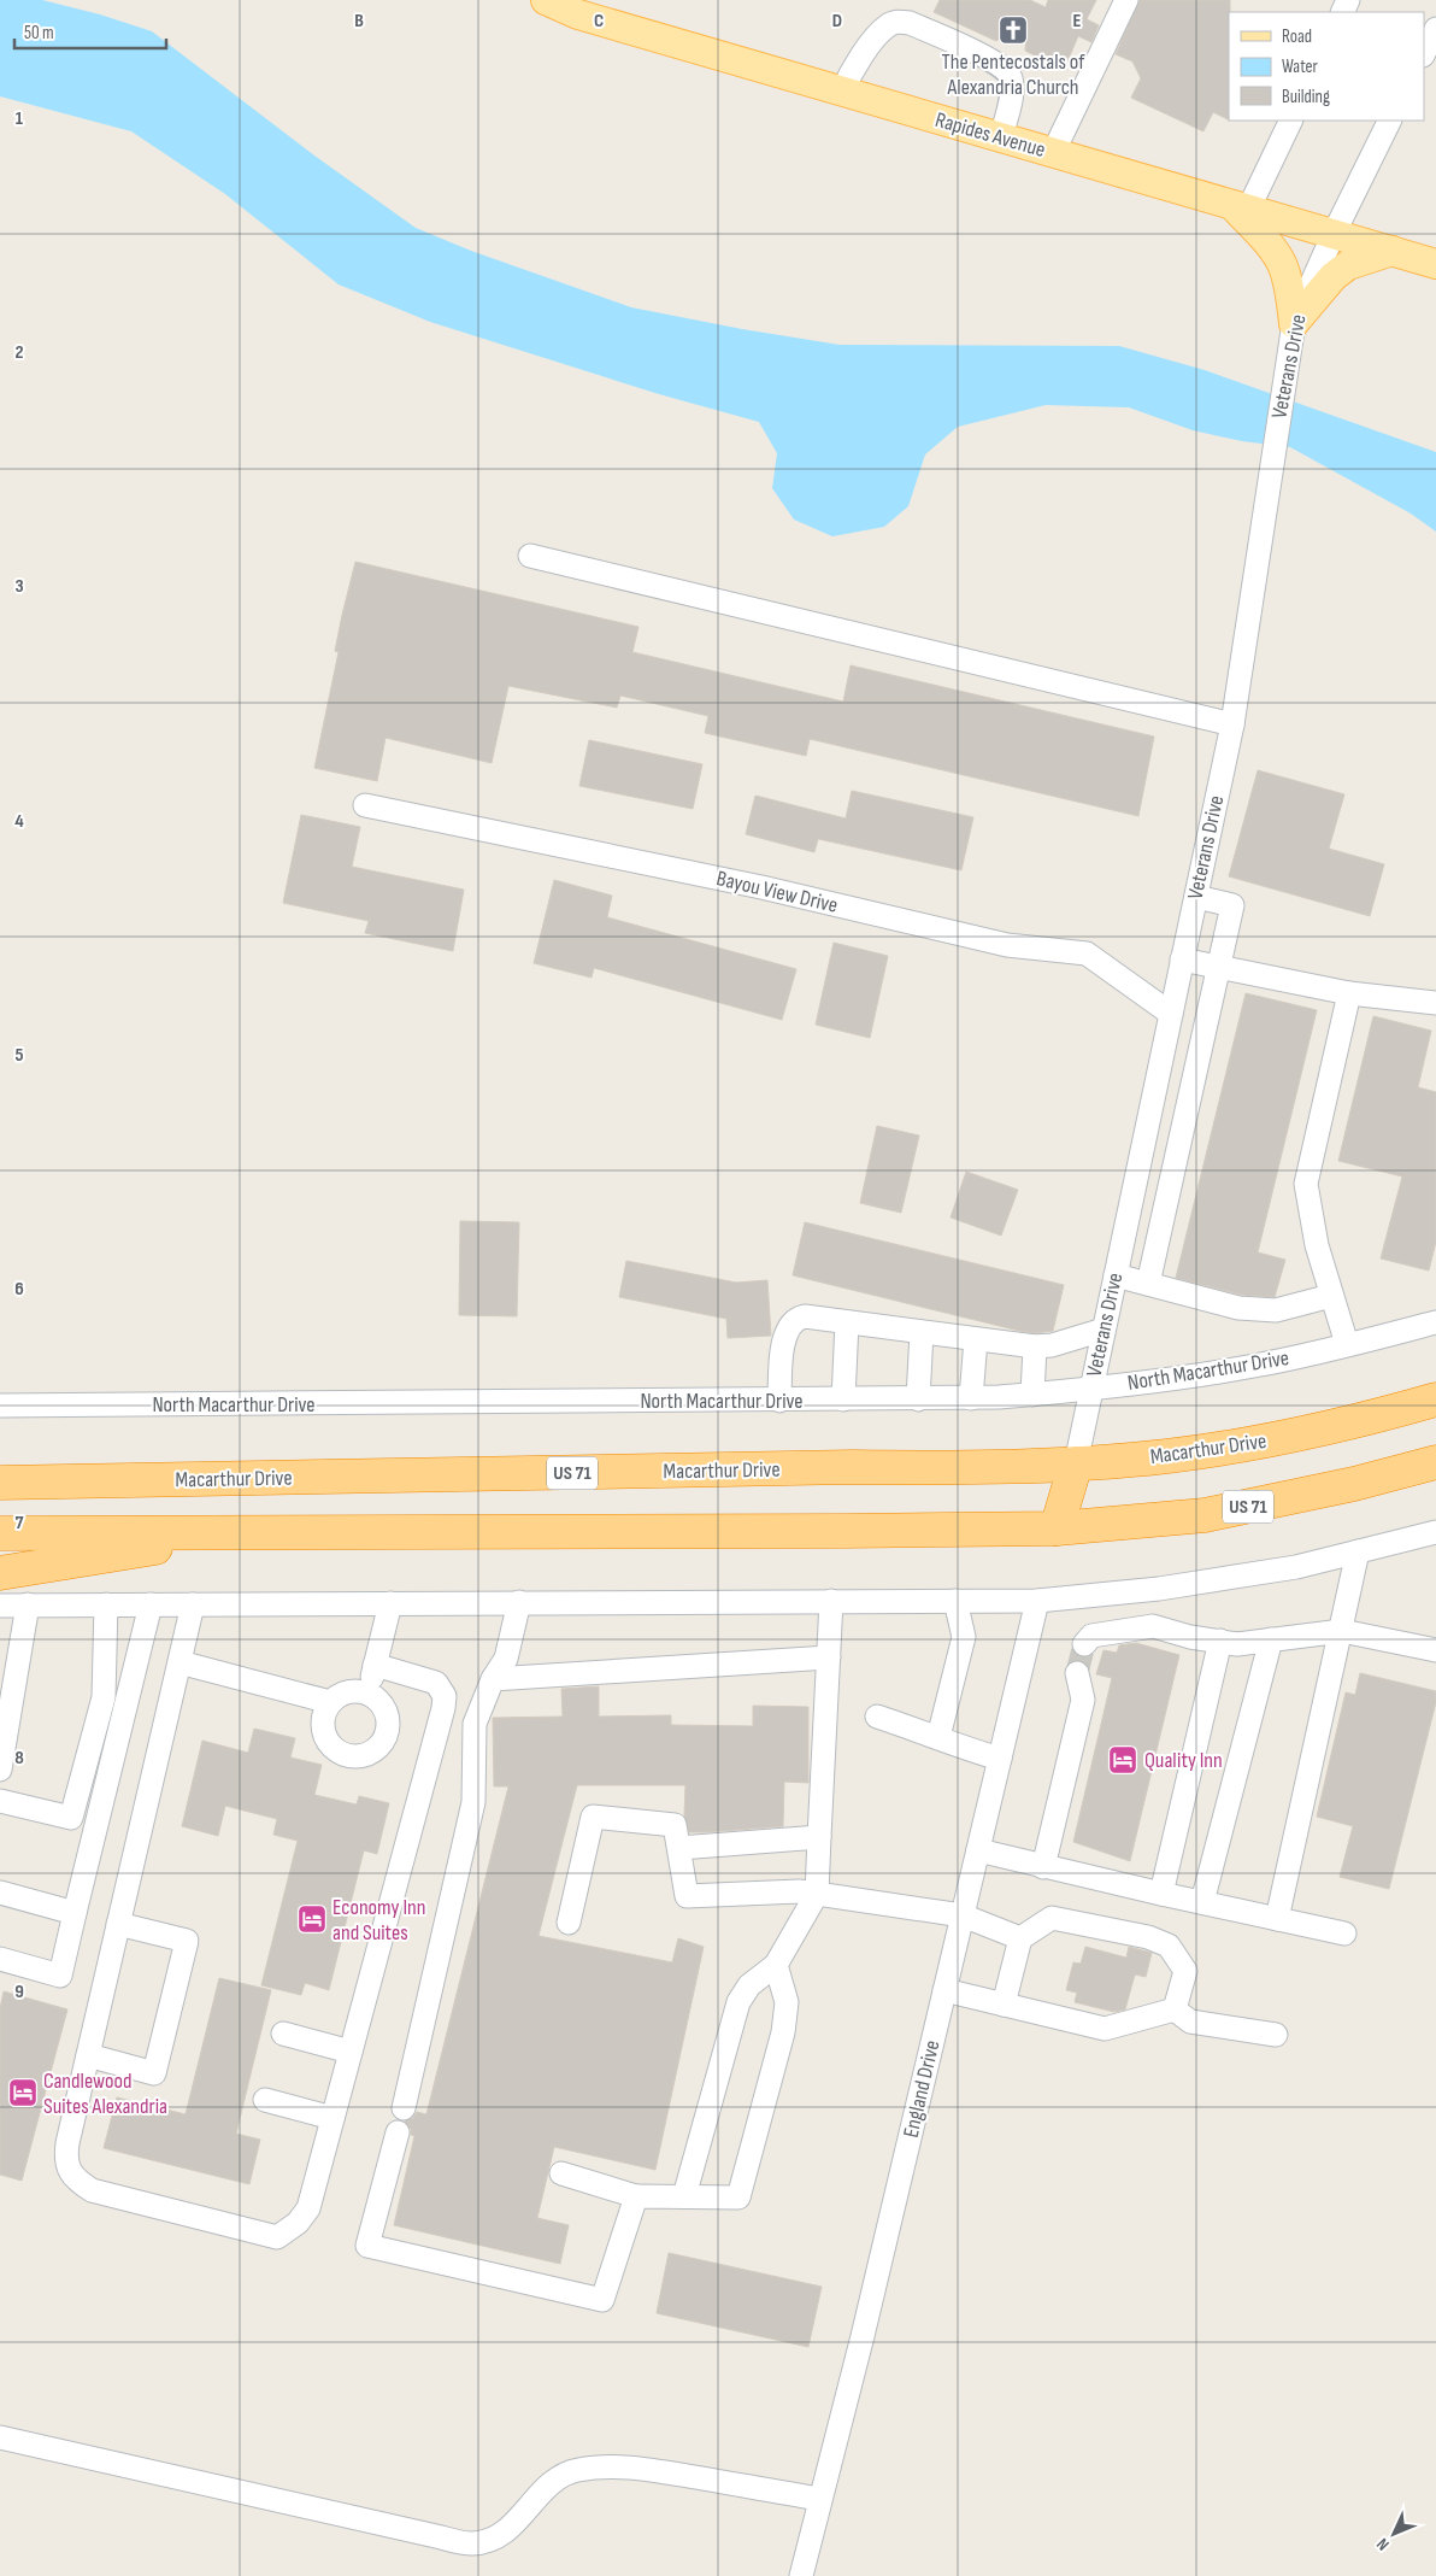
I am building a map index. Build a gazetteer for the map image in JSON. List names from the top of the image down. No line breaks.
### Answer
{"streets":{"highway":["Macarthur Drive","US 71"],"main road":["Rapides Avenue"],"street":["Veterans Drive","Bayou View Drive","North Macarthur Drive","England Drive"]},"crossings":[["Rapides Avenue","Veterans Drive"],["Veterans Drive","Bayou View Drive"],["Veterans Drive","North Macarthur Drive"],["Veterans Drive","Macarthur Drive"]],"places":{"church":["The Pentecostals of Alexandria Church"],"hotel":["Quality Inn","Economy Inn and Suites","Candlewood Suites Alexandria"]},"legend":["Road","Water","Building"],"scale_bar":"50 m","north":"bottom left","grid":{"columns":["B","C","D","E"],"rows":["1","2","3","4","5","6","7","8","9"]}}
